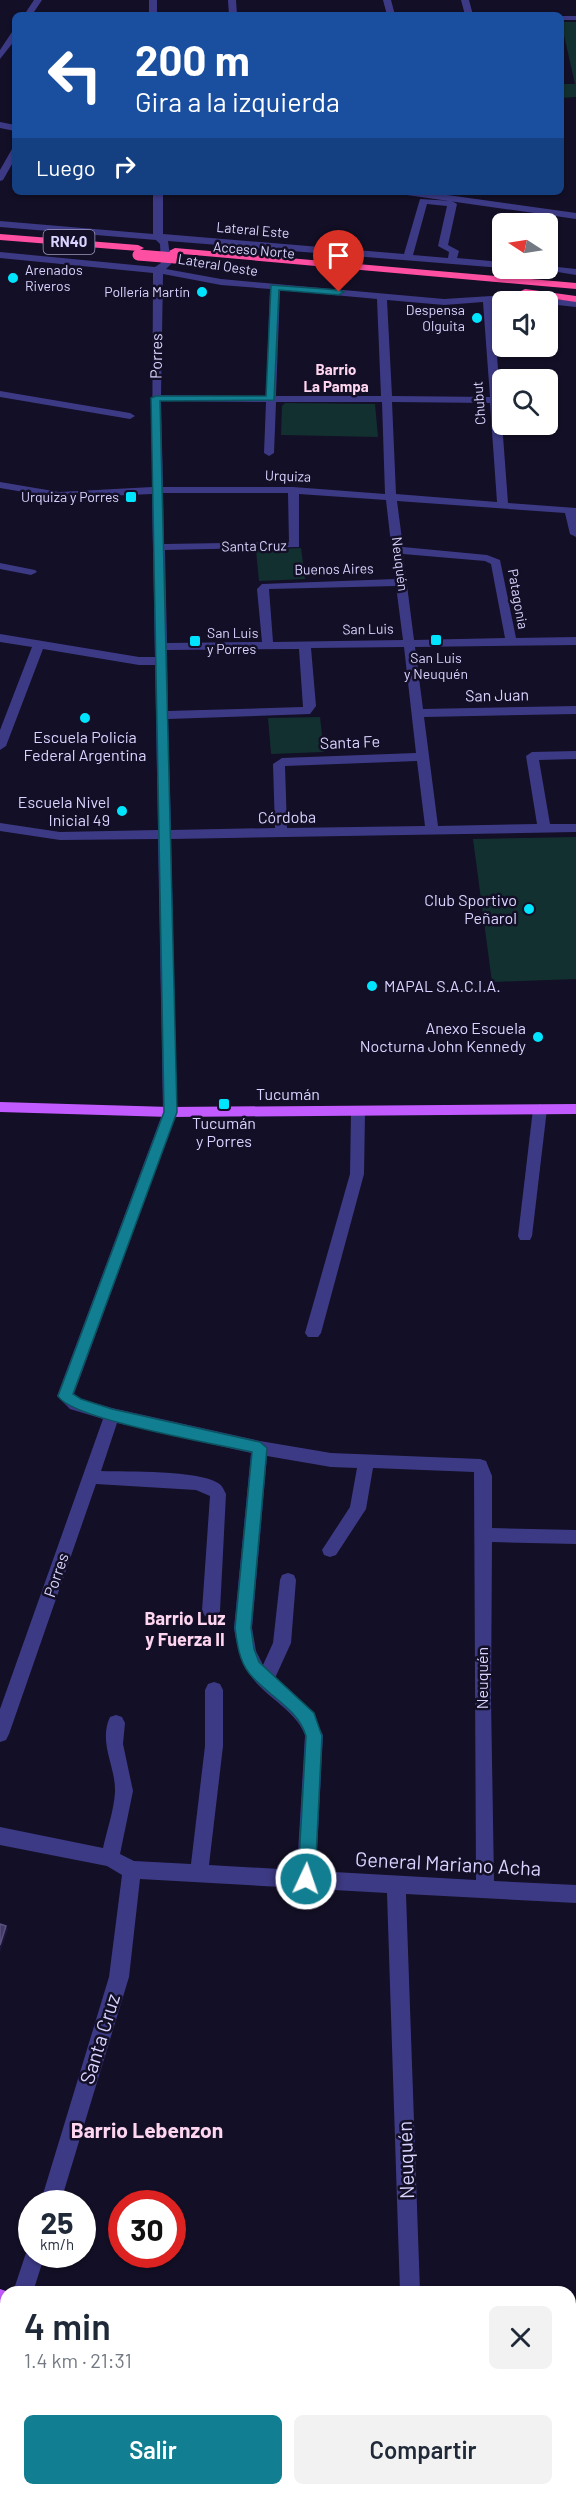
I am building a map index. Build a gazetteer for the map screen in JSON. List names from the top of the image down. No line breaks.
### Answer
{"streets":{"highway":["RN40","Acceso Norte"],"main road":["Tucumán"],"street":["Lateral Este","Lateral Oeste","Porres","Chubut","Urquiza","Santa Cruz","Neuquén","Buenos Aires","Patagonia","San Luis","San Juan","Santa Fe","Córdoba","General Mariano Acha"]},"crossings":[["Lateral Este","Porres"],["Lateral Oeste","Porres"],["Lateral Oeste","Chubut"],["Lateral Oeste","Neuquén"],["Porres","Urquiza"],["Porres","Santa Cruz"],["Porres","San Luis"],["Porres","Córdoba"],["Porres","Tucumán"],["Chubut","Urquiza"],["Urquiza","Santa Cruz"],["Urquiza","Neuquén"],["Santa Cruz","General Mariano Acha"],["Neuquén","Buenos Aires"],["Neuquén","Patagonia"],["Neuquén","San Luis"],["Neuquén","San Juan"],["Neuquén","Santa Fe"],["Neuquén","Córdoba"],["Neuquén","General Mariano Acha"],["Buenos Aires","San Luis"],["Patagonia","San Luis"],["Santa Fe","Córdoba"]],"districts":["Barrio La Pampa","Barrio Luz y Fuerza II","Barrio Lebenzon"],"places":{"other":["Arenados Riveros","Pollería Martín","Despensa Olguita","Escuela Policía Federal Argentina","Escuela Nivel Inicial 49","Club Sportivo Peñarol","MAPAL S.A.C.I.A.","Anexo Escuela Nocturna John Kennedy"],"transit":["Urquiza y Porres","San Luis y Neuquén","San Luis y Porres","Tucumán y Porres"]},"north":"left","page":{"turn":["200 m","Gira a la izquierda"],"then":"Luego","speed":"25 km/h","limit":"30","heading":["4 min","1.4 km · 21:31"],"buttons":["Salir","Compartir"]}}
